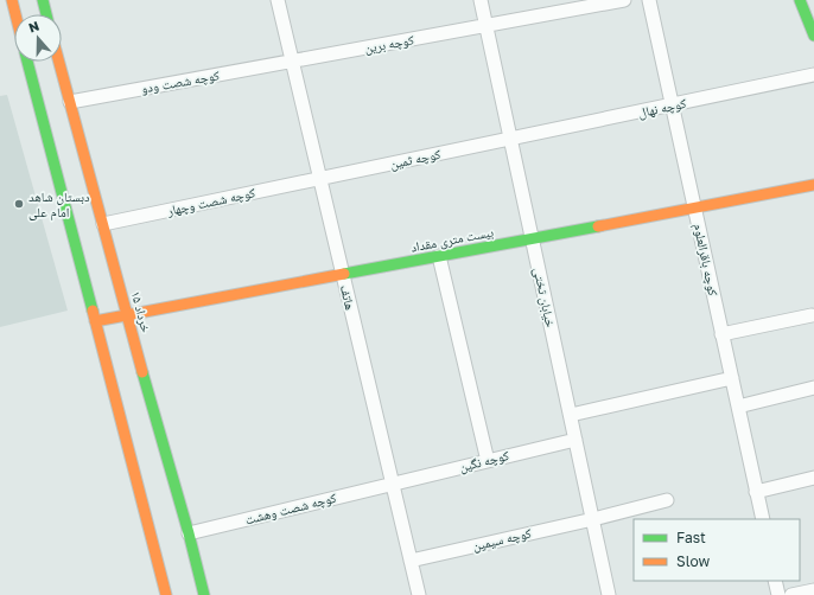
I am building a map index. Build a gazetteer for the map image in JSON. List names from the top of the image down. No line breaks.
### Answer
{"streets":{"street":["کوچه برین","کوچه شصت ودو","کوچه نهال","کوچه ثمین","کوچه شصت وچهار","بیست متری مقداد","کوچه باقرالعلوم","هاتف","خیابان تختی","۱۵ خرداد","کوچه نگین","کوچه شصت وهشت","کوچه سیمین"]},"crossings":[["کوچه برین","کوچه شصت ودو"],["کوچه برین","هاتف"],["کوچه برین","خیابان تختی"],["کوچه شصت ودو","هاتف"],["کوچه شصت ودو","۱۵ خرداد"],["کوچه نهال","کوچه ثمین"],["کوچه نهال","کوچه باقرالعلوم"],["کوچه نهال","خیابان تختی"],["کوچه ثمین","کوچه شصت وچهار"],["کوچه ثمین","هاتف"],["کوچه ثمین","خیابان تختی"],["کوچه شصت وچهار","هاتف"],["کوچه شصت وچهار","۱۵ خرداد"],["بیست متری مقداد","کوچه باقرالعلوم"],["بیست متری مقداد","هاتف"],["بیست متری مقداد","خیابان تختی"],["بیست متری مقداد","۱۵ خرداد"],["هاتف","کوچه نگین"],["هاتف","کوچه شصت وهشت"],["هاتف","کوچه سیمین"],["خیابان تختی","کوچه نگین"],["خیابان تختی","کوچه سیمین"],["۱۵ خرداد","کوچه شصت وهشت"],["کوچه نگین","کوچه شصت وهشت"]],"places":["دبستان شاهد امام علی"],"legend":["Fast","Slow"],"north":"top"}
